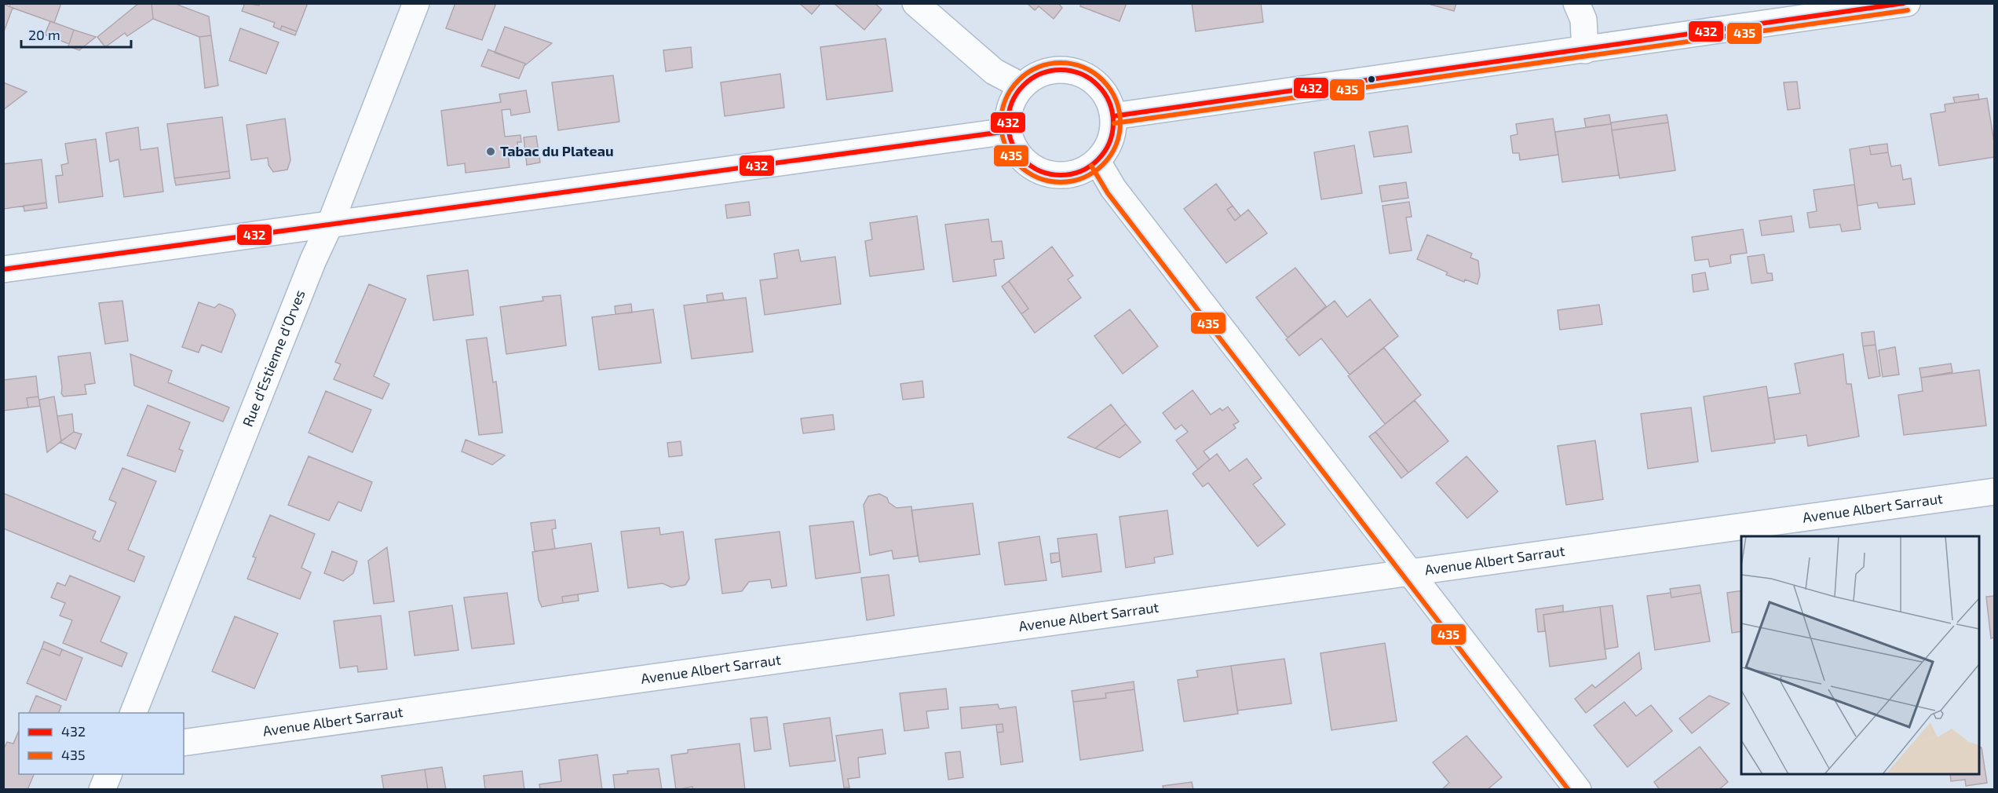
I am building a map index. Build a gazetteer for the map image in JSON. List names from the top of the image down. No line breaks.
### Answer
{"streets":{"street":["Rue d'Estienne d'Orves","Avenue Albert Sarraut"]},"places":["Tabac du Plateau"],"lines":["transit line 432","transit line 435"],"legend":["432","435"],"scale_bar":"20 m"}
